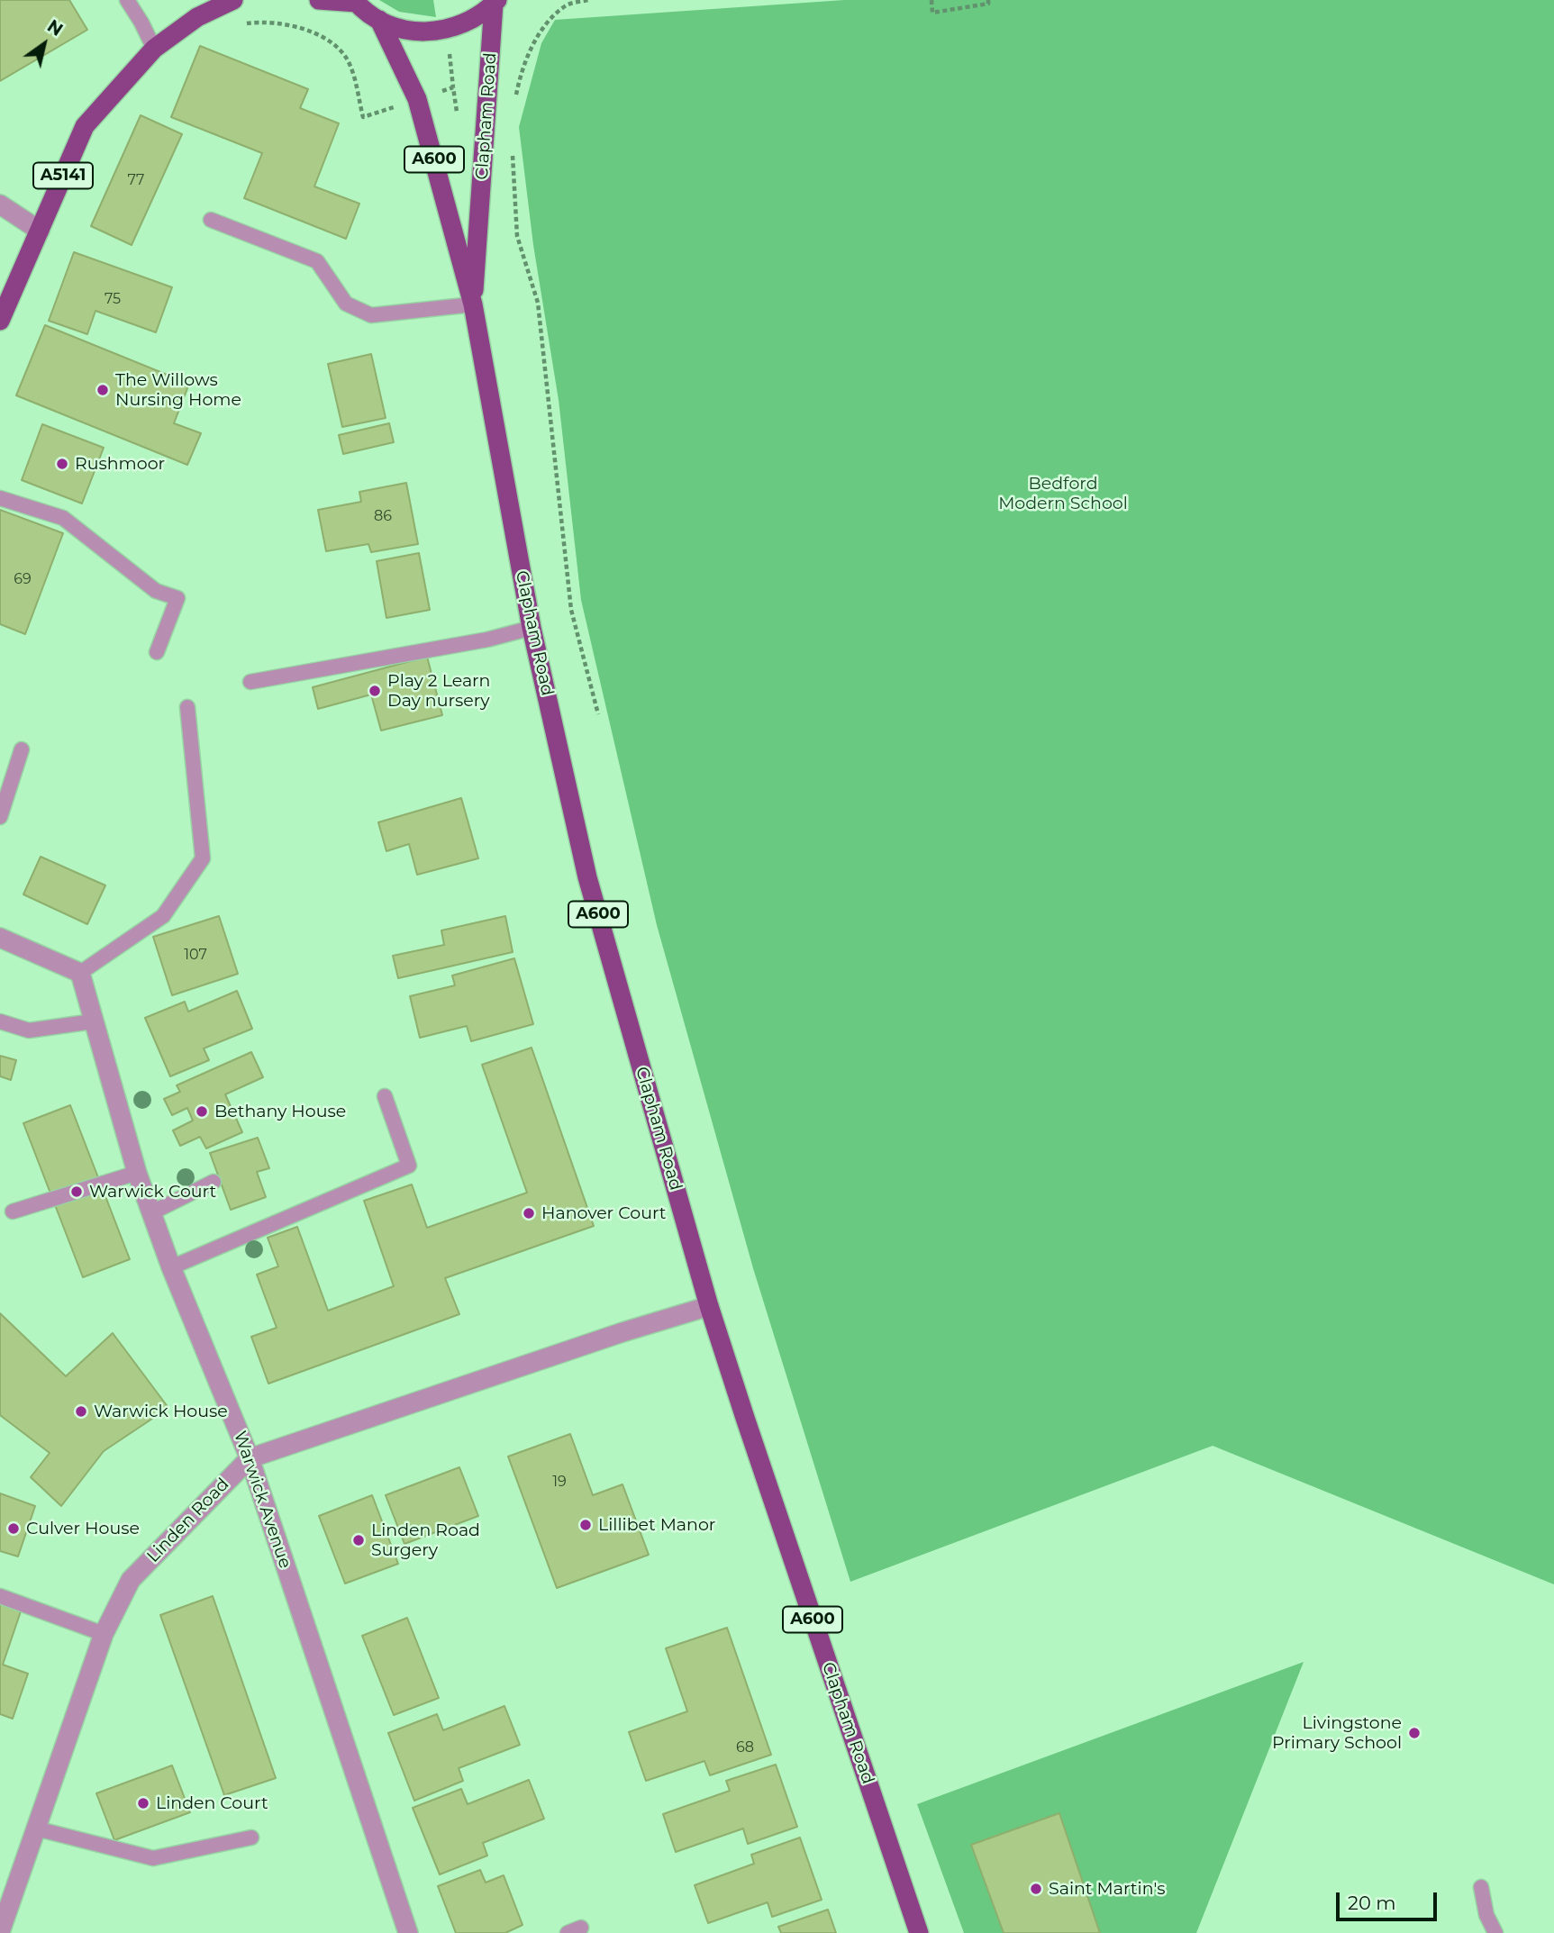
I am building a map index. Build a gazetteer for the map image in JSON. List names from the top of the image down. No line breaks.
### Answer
{"streets":{"main road":["Clapham Road","A600","A5141"],"street":["Warwick Avenue","Linden Road"]},"crossings":[["Clapham Road","A600"],["Clapham Road","Linden Road"],["Warwick Avenue","Linden Road"]],"parks":["Bedford Modern School"],"places":["The Willows Nursing Home","Rushmoor","Play 2 Learn Day nursery","Bethany House","Warwick Court","Hanover Court","Warwick House","Lillibet Manor","Culver House","Linden Road Surgery","Livingstone Primary School","Linden Court","Saint Martin's"],"house_numbers":["77","75","86","69","107","19","68"],"scale_bar":"20 m","north":"top right"}
